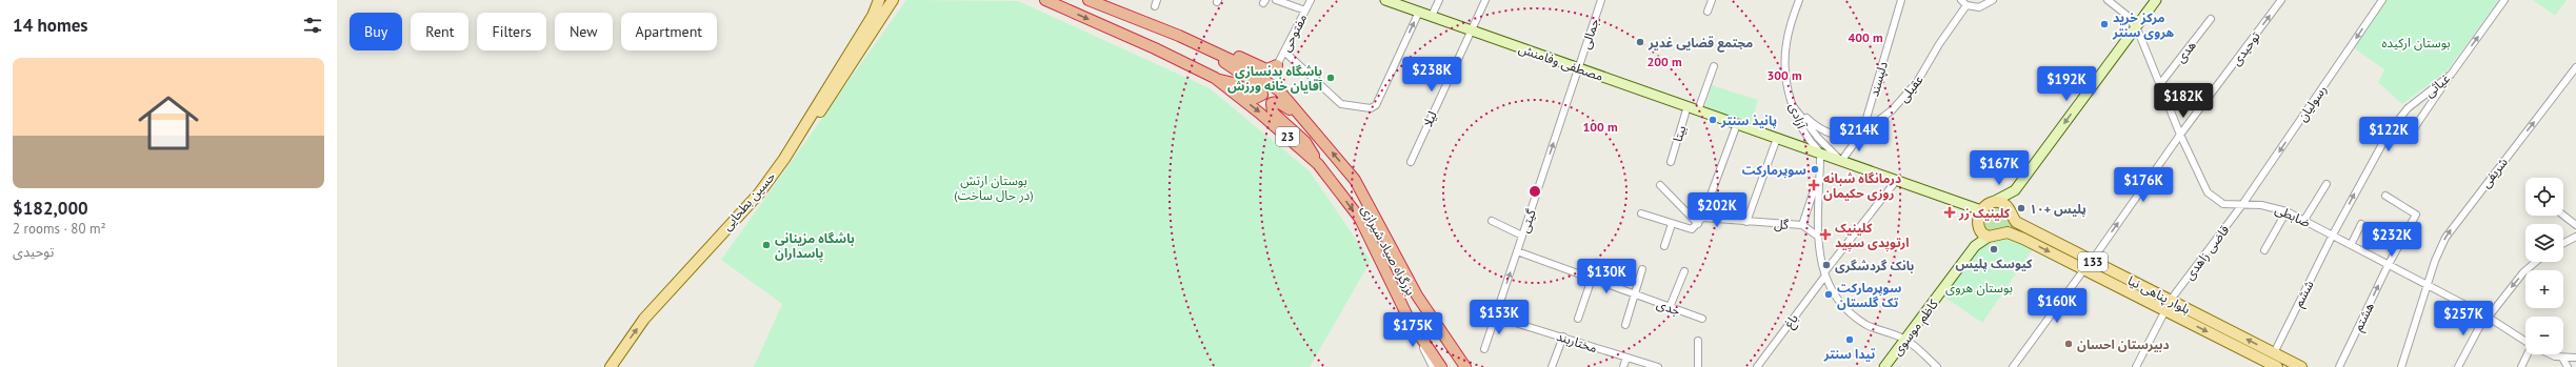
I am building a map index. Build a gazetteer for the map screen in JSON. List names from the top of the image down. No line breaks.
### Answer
{"streets":{"highway":["23","بزرگراه صیاد شیرازی"],"main road":["مصطفی وفامنش","حسین بطحایی","133","بلوار پناهی نیا","کاظم موسوی"],"street":["مفتوحی","جمالی","توحیدی","هدی","دلپسند","غیاثی","عقیلی","رسولیان","آزادی","لیلا","بیتا","شریفی","ضابطی","گیتی","گل","قاضی زاهدی","ششم","جدی","هشتم","باغ","مختاربند"]},"crossings":[["جمالی","مصطفی وفامنش"],["جمالی","گیتی"],["توحیدی","ضابطی"],["توحیدی","بلوار پناهی نیا"],["هدی","ضابطی"],["مصطفی وفامنش","عقیلی"],["مصطفی وفامنش","آزادی"],["مصطفی وفامنش","لیلا"],["مصطفی وفامنش","بیتا"],["مصطفی وفامنش","گیتی"],["مصطفی وفامنش","باغ"],["دلپسند","عقیلی"],["غیاثی","ضابطی"],["غیاثی","ششم"],["رسولیان","ضابطی"],["رسولیان","قاضی زاهدی"],["شریفی","ضابطی"],["ضابطی","قاضی زاهدی"],["ضابطی","ششم"],["ضابطی","هشتم"],["گیتی","جدی"],["گیتی","مختاربند"],["قاضی زاهدی","بلوار پناهی نیا"],["ششم","بلوار پناهی نیا"]],"one_way":["توحیدی","رسولیان","شریفی","حسین بطحایی","گیتی","هشتم"],"parks":["بوستان ارکیده","بوستان ارتش (در حال ساخت)","بوستان هروی"],"places":{"other":["مرکز خرید هروی سنتر","مجتمع قضایی غدیر","باشگاه بدنسازی آقایان خانه ورزش","پانیذ سنتر","سوپرمارکت","پلیس +۱۰","باشگاه مزینانی پاسداران","کیوسک پلیس","بانک گردشگری","سوپرمارکت تک گلستان","تیدا سنتر","دبیرستان احسان"],"health":["درمانگاه شبانه روزی حکیمان","کلینیک زر","کلینیک ارتوپدی سپید"]},"page":{"heading":"14 homes","chip":["Buy","Rent","Filters","New","Apartment"],"list":[{"name":"$182,000","note":"2 rooms · 80 m² · توحیدی"}],"price":["$238K","$192K","$182K","$214K","$122K","$167K","$176K","$202K","$232K","$130K","$160K","$153K","$257K","$175K"],"map_buttons":["+","−"]},"rings":["400 m","200 m","300 m","100 m"]}
